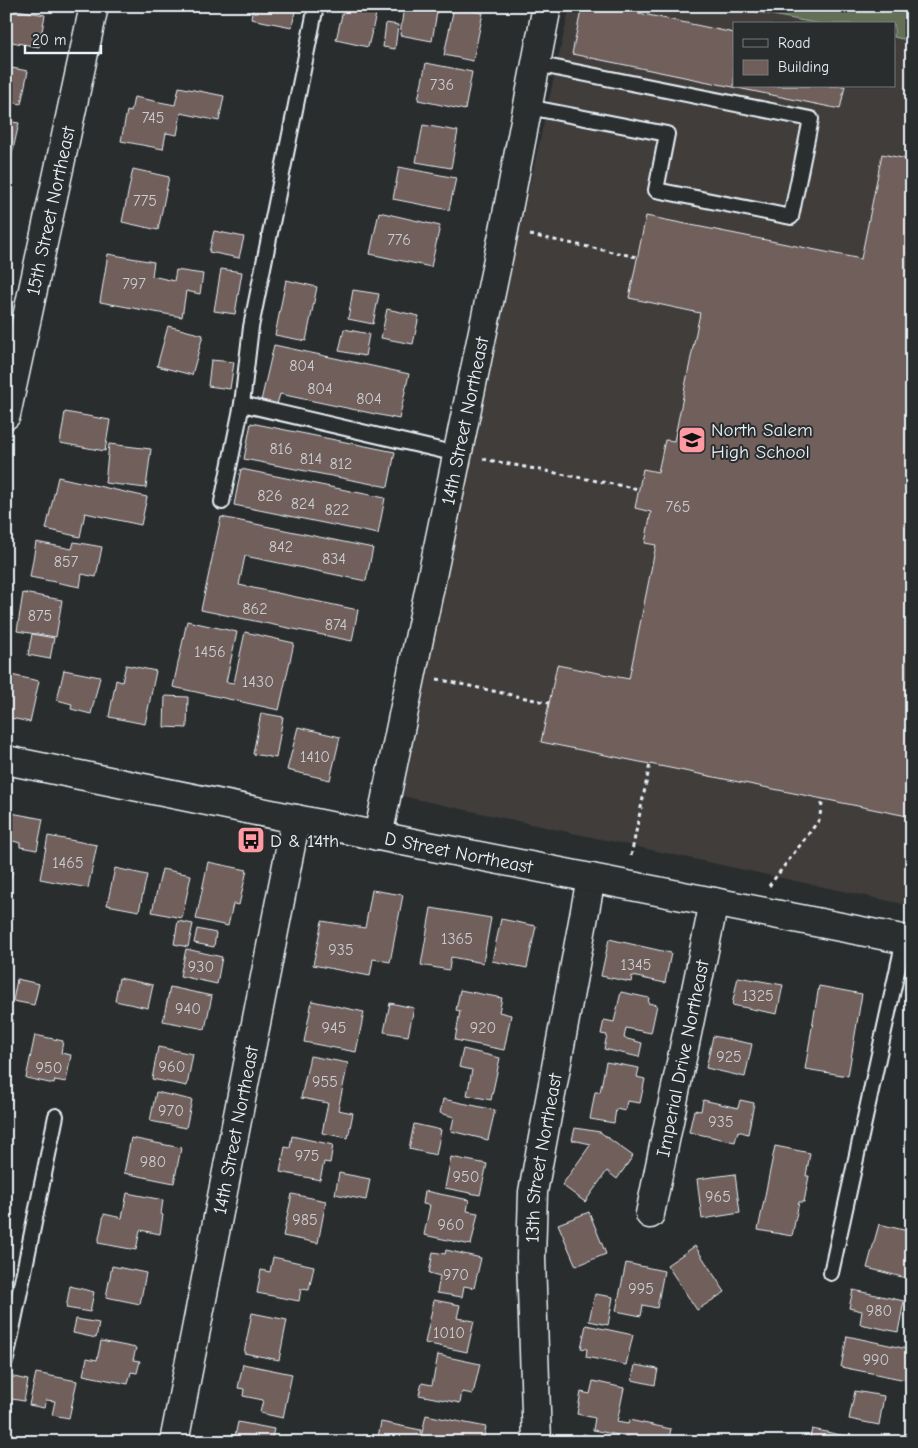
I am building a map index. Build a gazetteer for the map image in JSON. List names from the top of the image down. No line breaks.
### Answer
{"streets":{"street":["15th Street Northeast","14th Street Northeast","D Street Northeast","Imperial Drive Northeast","13th Street Northeast"]},"crossings":[["14th Street Northeast","D Street Northeast"],["D Street Northeast","Imperial Drive Northeast"],["D Street Northeast","13th Street Northeast"]],"places":{"school or university":["North Salem High School"],"bus stop":["D & 14th"]},"house_numbers":["736","745","775","776","797","804","804","804","816","814","812","826","824","765","822","842","834","857","862","875","874","1456","1430","1410","1465","1365","935","1345","930","1325","940","945","920","925","960","950","955","970","935","975","980","950","965","985","960","970","995","980","1010","990"],"legend":["Road","Building"],"scale_bar":"20 m"}
